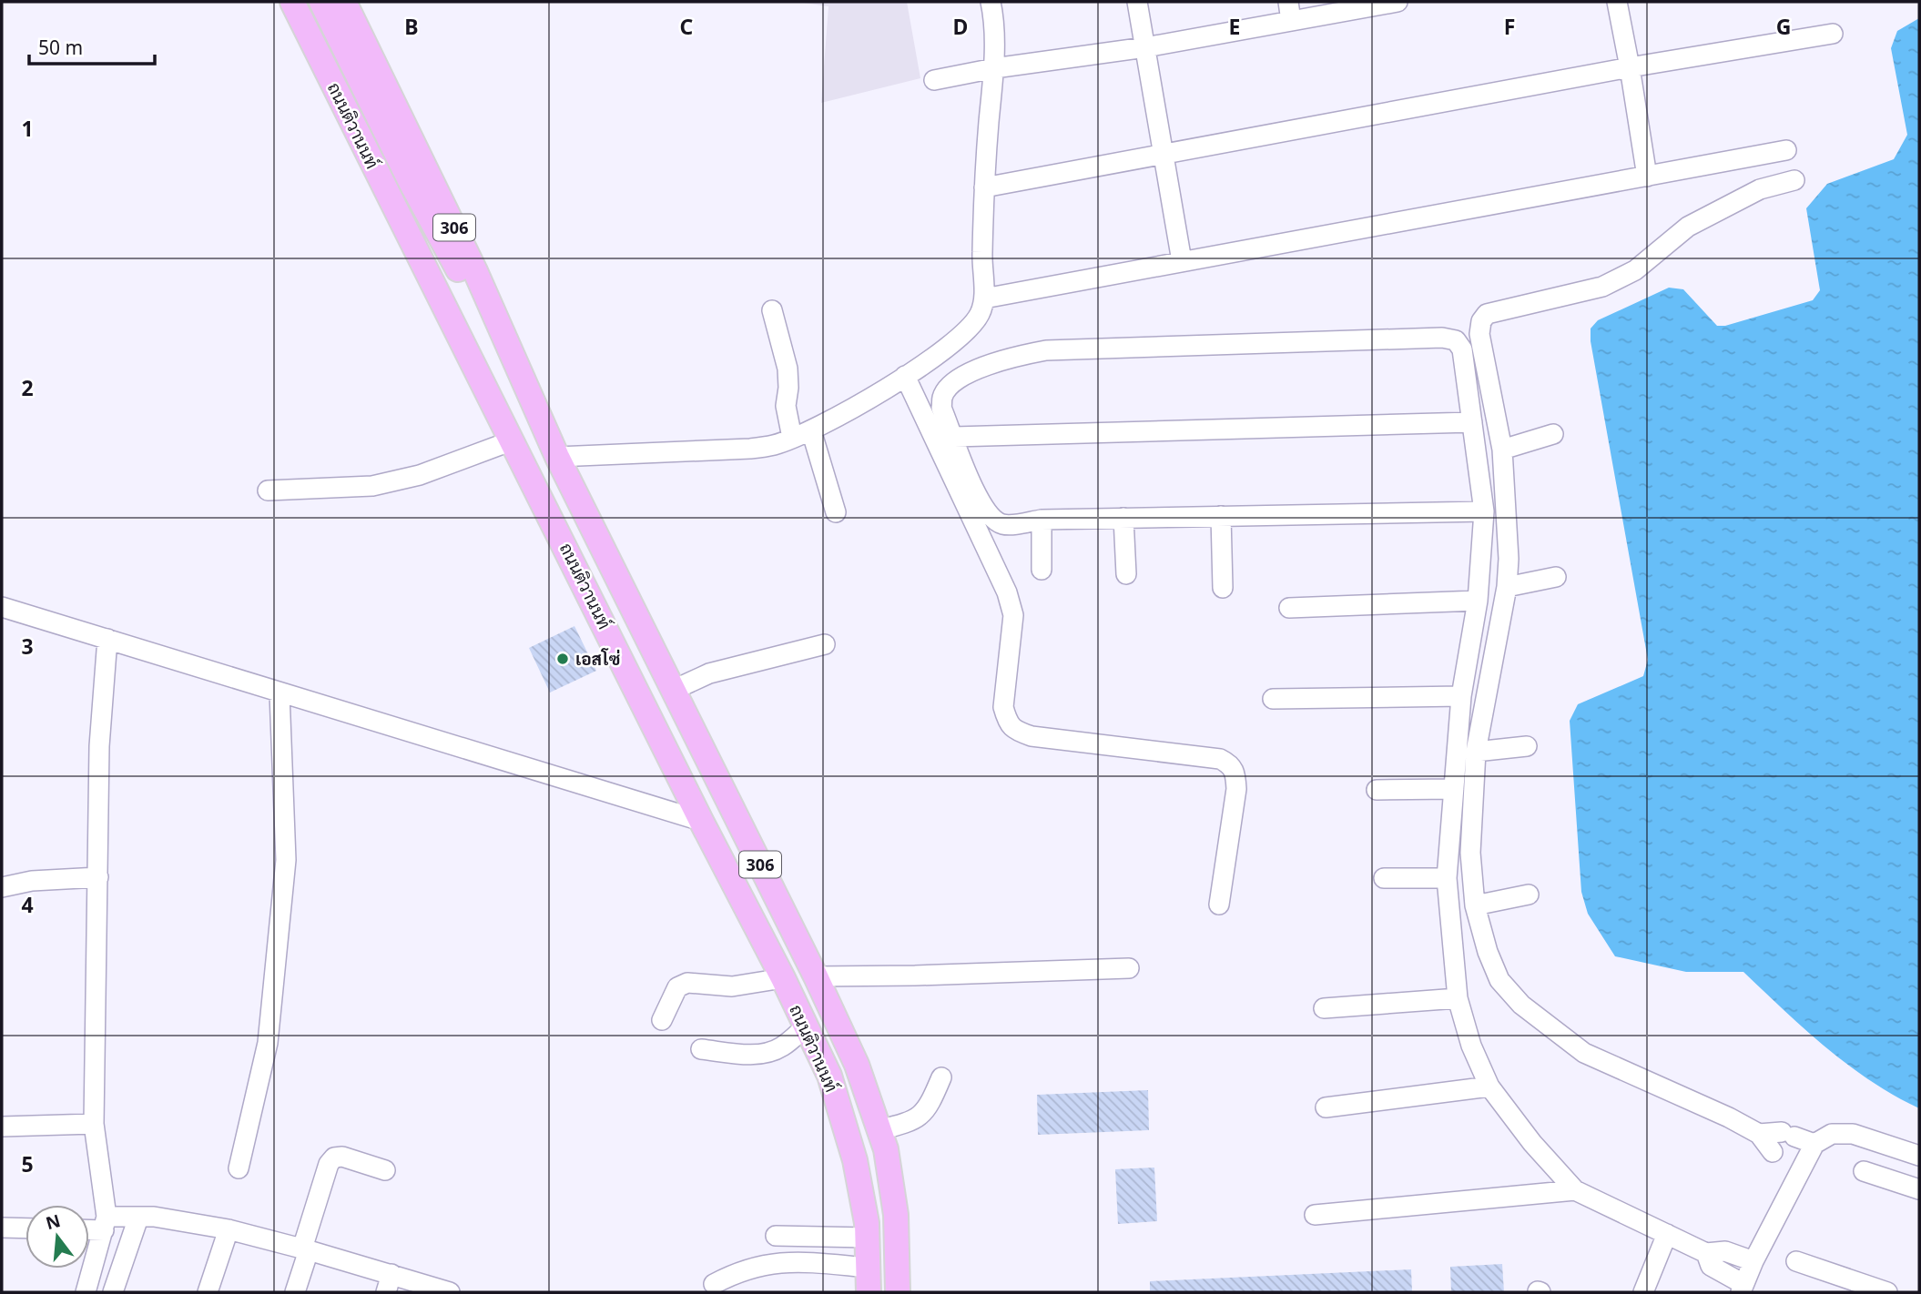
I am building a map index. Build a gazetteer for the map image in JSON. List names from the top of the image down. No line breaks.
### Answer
{"streets":{"main road":["ถนนติวานนท์","306"]},"crossings":[["ถนนติวานนท์","306"]],"places":["เอสโซ่"],"scale_bar":"50 m","north":"top","grid":{"columns":["B","C","D","E","F","G"],"rows":["1","2","3","4","5"]}}
